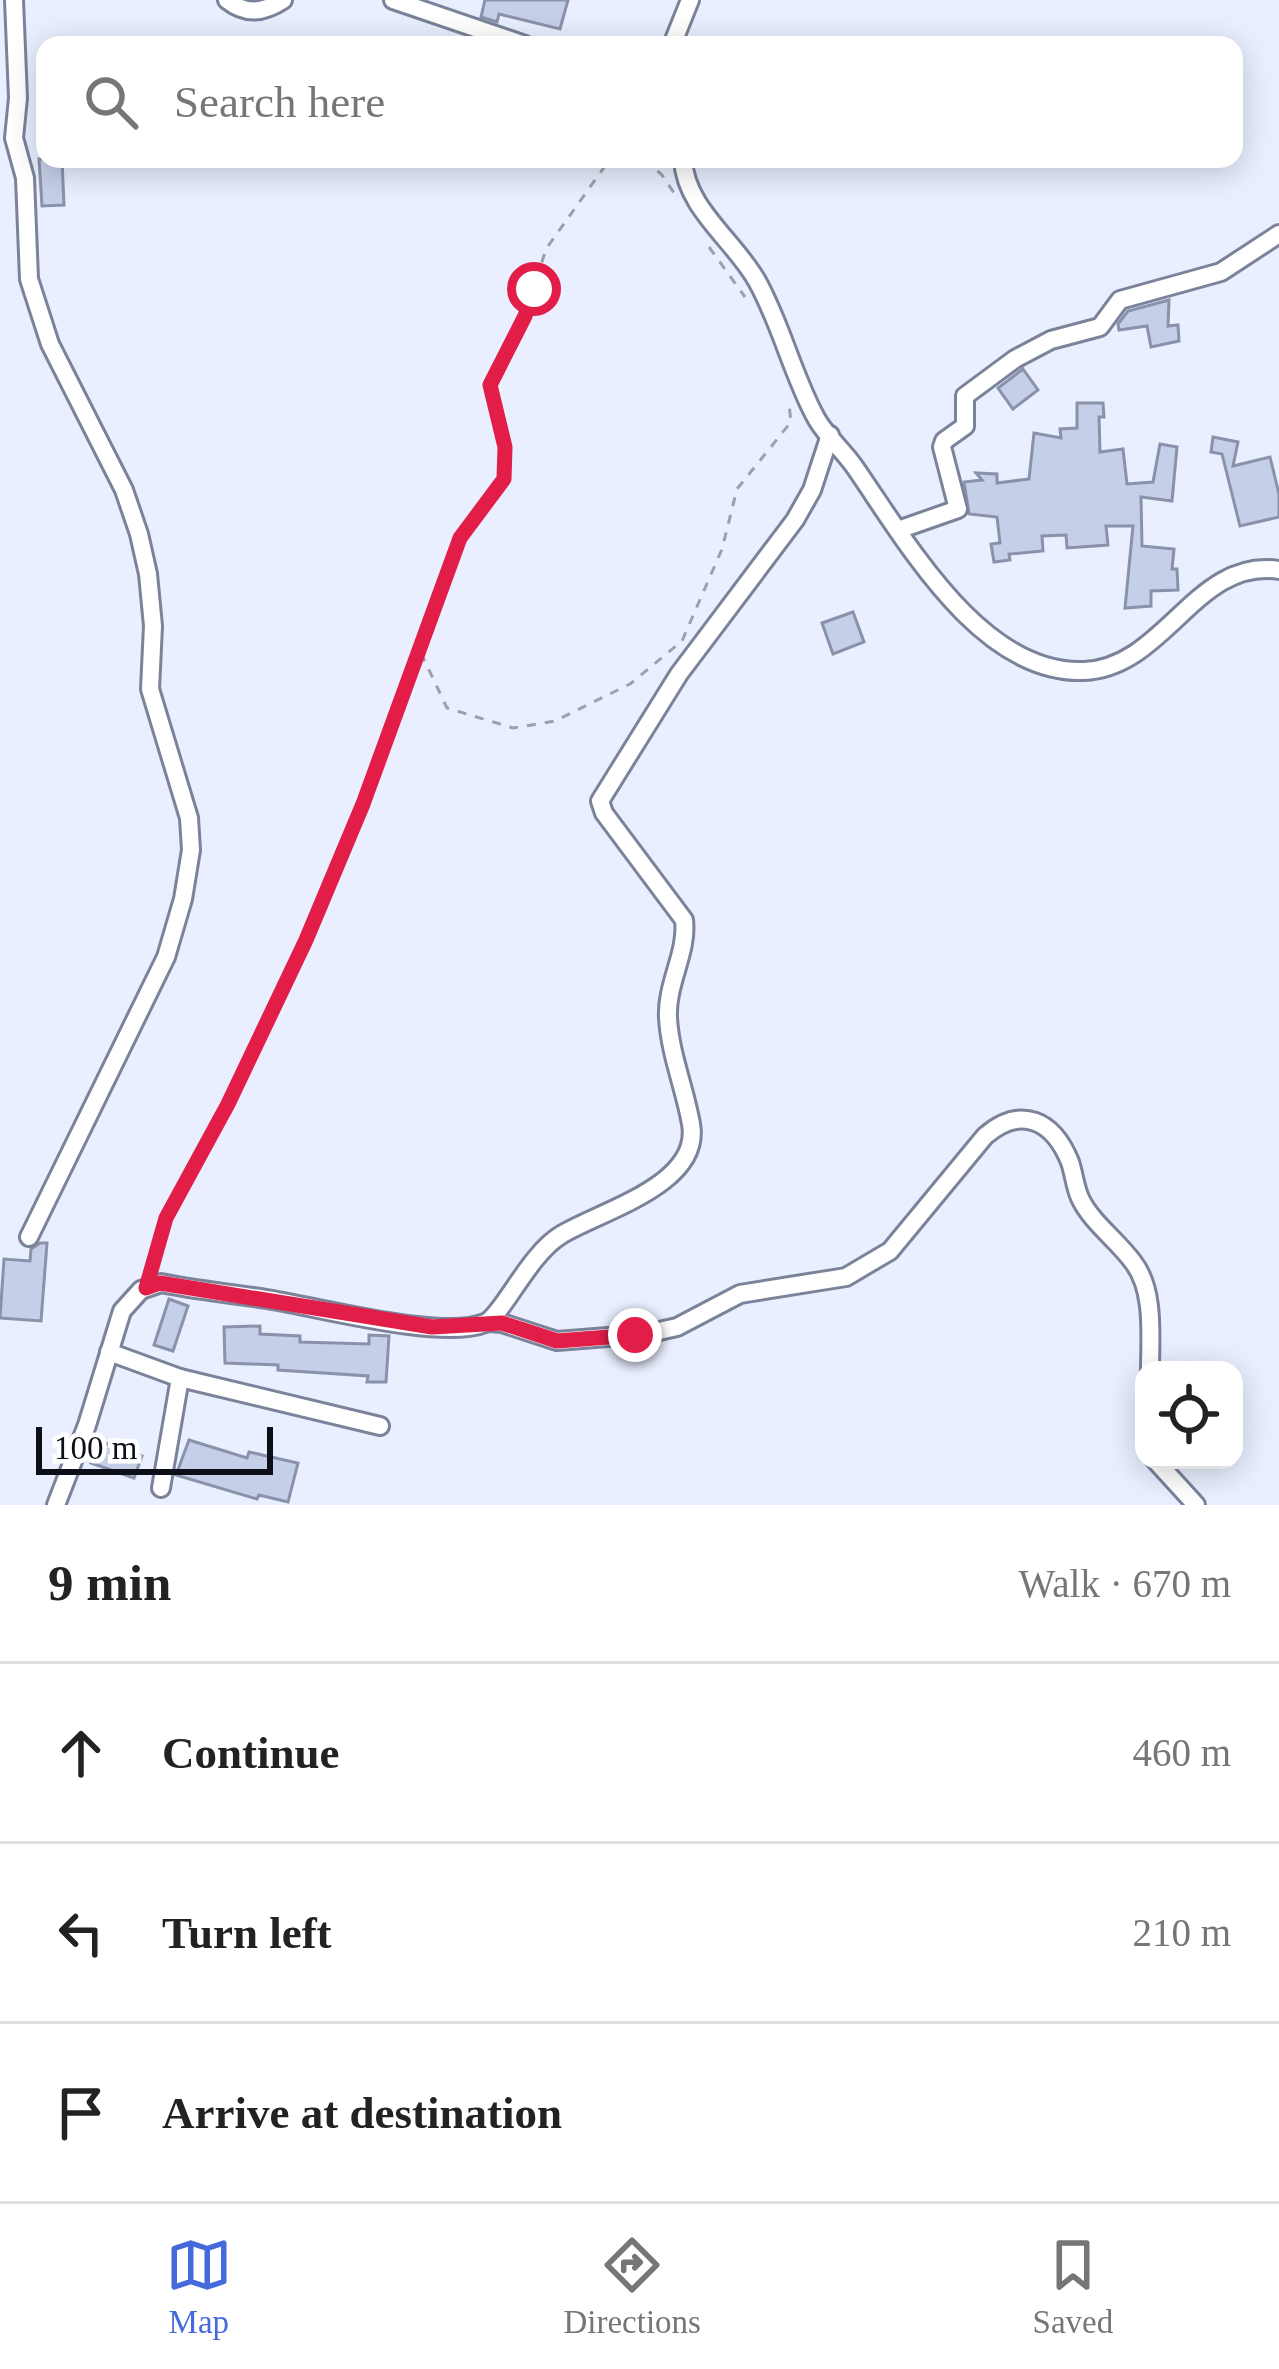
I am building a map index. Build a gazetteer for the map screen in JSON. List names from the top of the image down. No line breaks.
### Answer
{"scale_bar":"100 m","page":{"search":"Search here","scale":"100 m","heading":["9 min","Walk · 670 m"],"list":[["Continue","460 m"],["Turn left","210 m"],"Arrive at destination"],"nav":["Map","Directions","Saved"]}}
